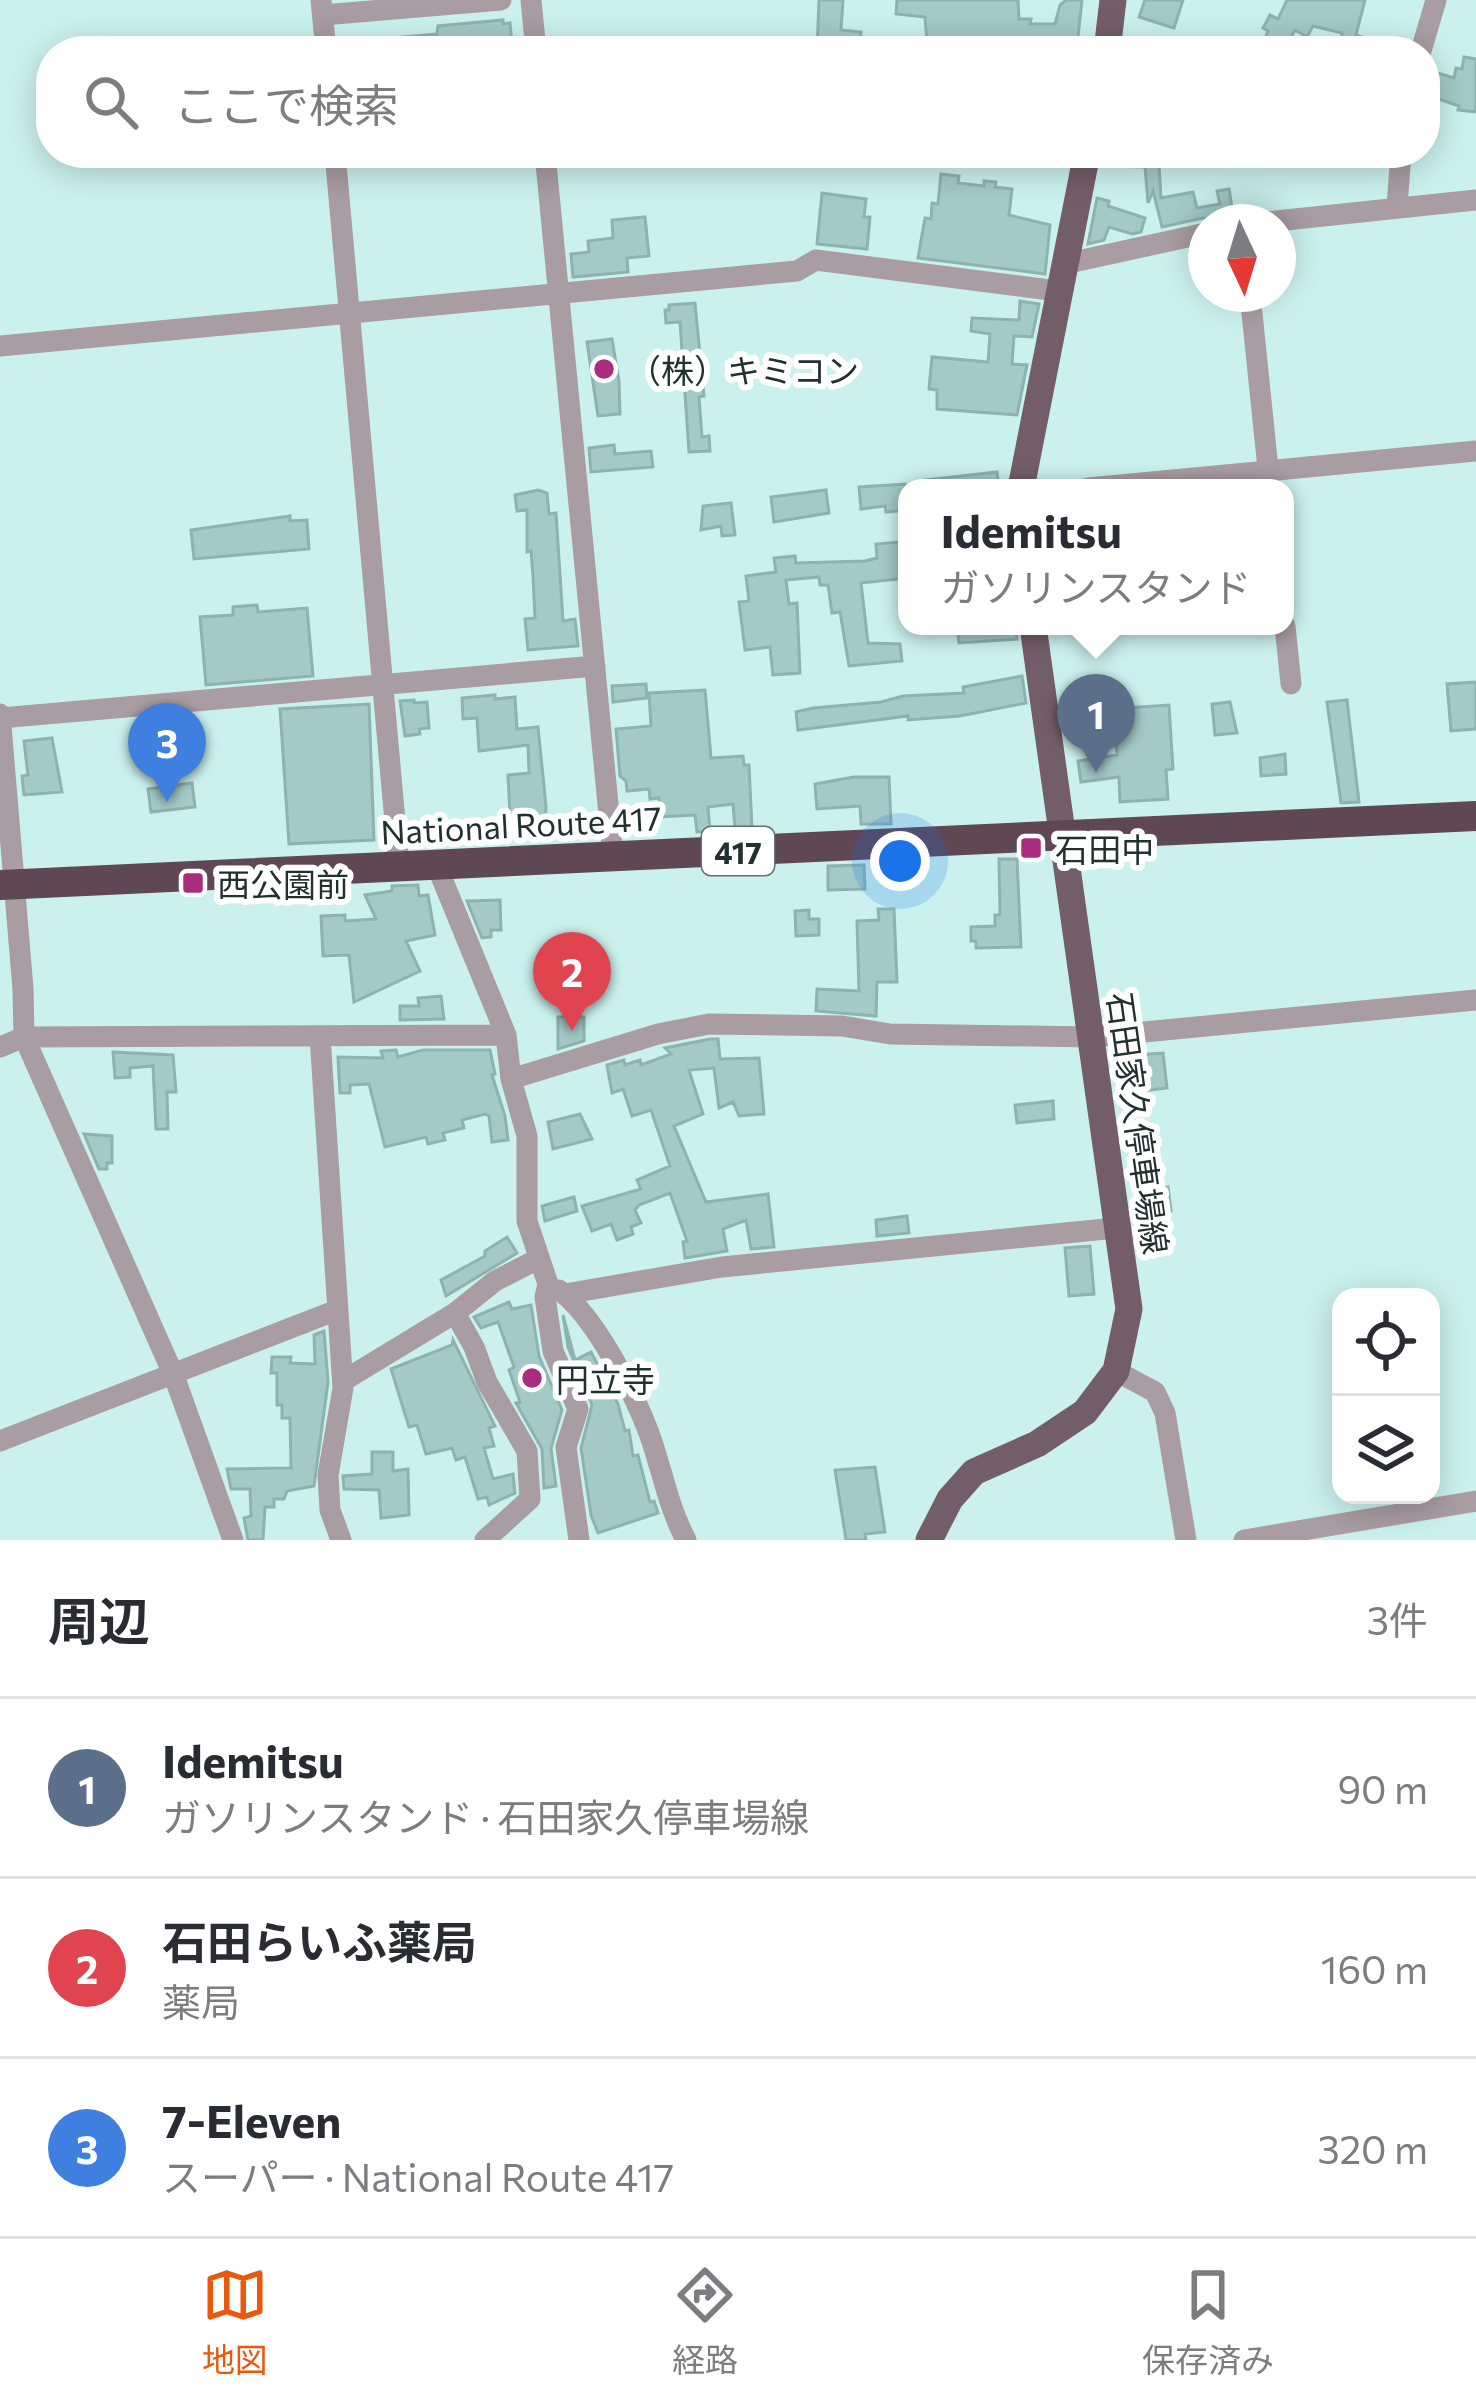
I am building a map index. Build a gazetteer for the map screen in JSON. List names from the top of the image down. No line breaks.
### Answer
{"streets":{"highway":["National Route 417","417"],"main road":["石田家久停車場線"]},"crossings":[["National Route 417","石田家久停車場線"]],"places":{"other":["（株）キミコン","円立寺"],"transit":["石田中","西公園前"]},"north":"bottom","page":{"search":"ここで検索","popup":["Idemitsu","ガソリンスタンド"],"pins":["1","3","2"],"heading":["周辺","3件"],"list":[{"mark":"1","name":"Idemitsu","note":"ガソリンスタンド · 石田家久停車場線","value":"90 m"},{"mark":"2","name":"石田らいふ薬局","note":"薬局","value":"160 m"},{"mark":"3","name":"7-Eleven","note":"スーパー · National Route 417","value":"320 m"}],"nav":["地図","経路","保存済み"]}}
